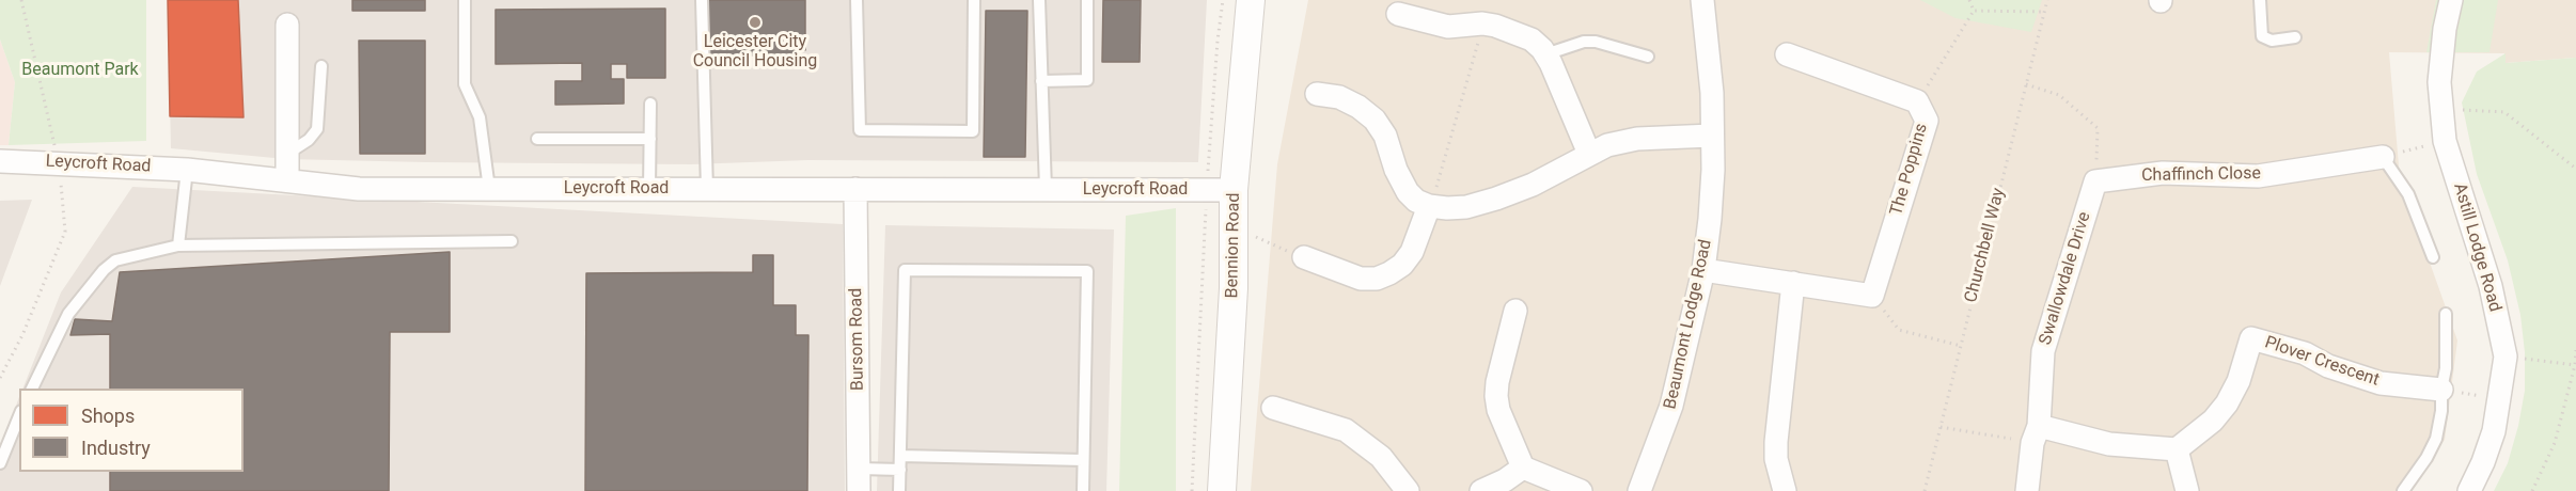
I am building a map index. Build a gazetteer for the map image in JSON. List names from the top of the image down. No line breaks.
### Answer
{"streets":{"street":["Leycroft Road","The Poppins","Chaffinch Close","Bennion Road","Astill Lodge Road","Swallowdale Drive","Beaumont Lodge Road","Bursom Road","Plover Crescent"],"path":["Churchbell Way"]},"crossings":[["Leycroft Road","Bennion Road"],["Leycroft Road","Bursom Road"],["Chaffinch Close","Swallowdale Drive"]],"parks":["Beaumont Park"],"places":["Leicester City Council Housing"],"legend":["Shops","Industry"]}
